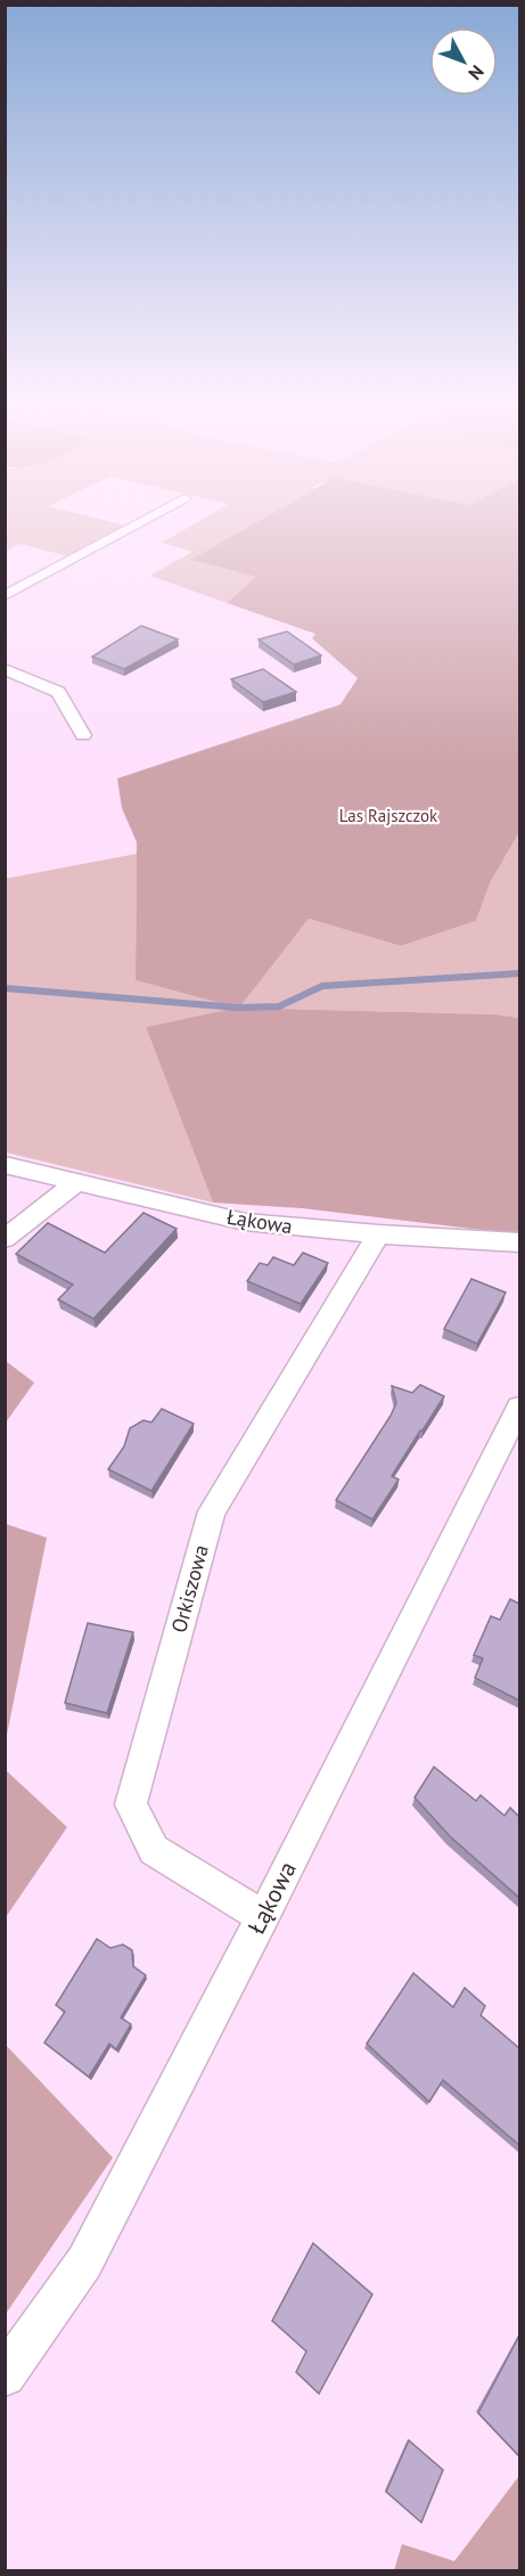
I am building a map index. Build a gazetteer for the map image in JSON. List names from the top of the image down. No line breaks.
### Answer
{"streets":{"street":["Łąkowa","Orkiszowa"]},"crossings":[["Łąkowa","Orkiszowa"]],"parks":["Las Rajszczok"],"north":"bottom right"}
